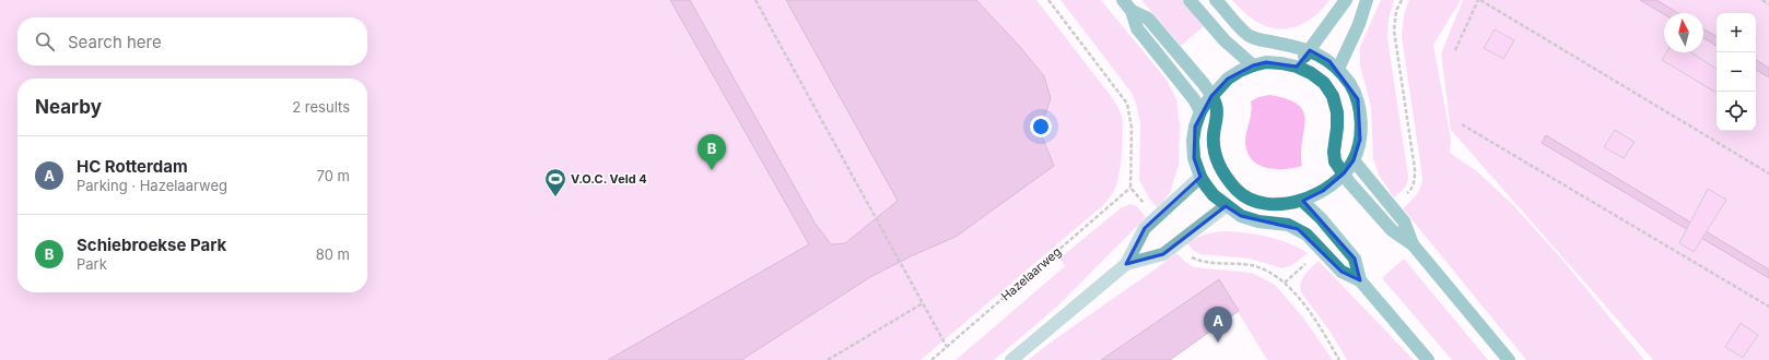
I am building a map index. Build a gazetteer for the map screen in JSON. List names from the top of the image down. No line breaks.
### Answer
{"streets":{"path":["Hazelaarweg"]},"places":{"sports":["V.O.C. Veld 4"]},"north":"top","page":{"map_buttons":["+","−"],"search":"Search here","heading":["Nearby","2 results"],"pins":["B","A"],"list":[{"mark":"A","name":"HC Rotterdam","note":"Parking · Hazelaarweg","value":"70 m"},{"mark":"B","name":"Schiebroekse Park","note":"Park","value":"80 m"}]}}
